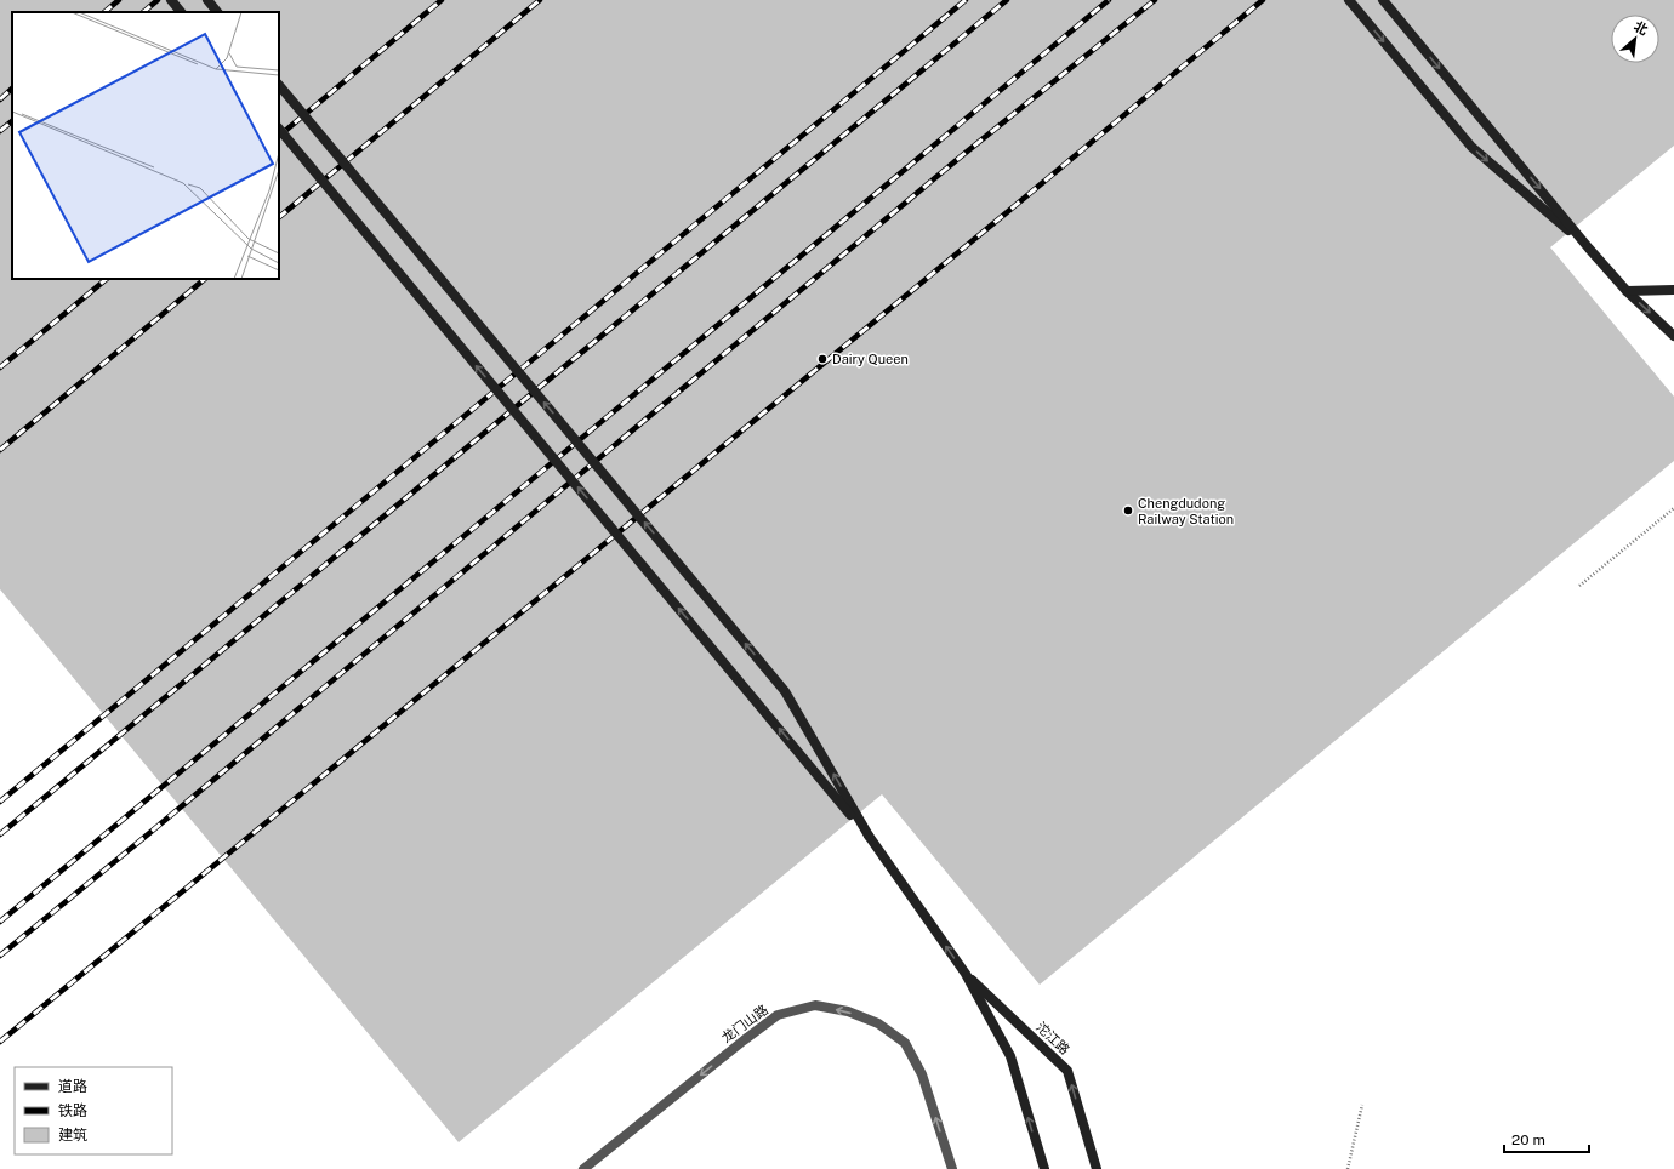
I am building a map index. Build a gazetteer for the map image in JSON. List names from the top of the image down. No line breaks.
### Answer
{"streets":{"street":["龙门山路","沱江路"]},"places":["Dairy Queen","Chengdudong Railway Station"],"legend":["道路","铁路","建筑"],"scale_bar":"20 m","north":"top right"}
